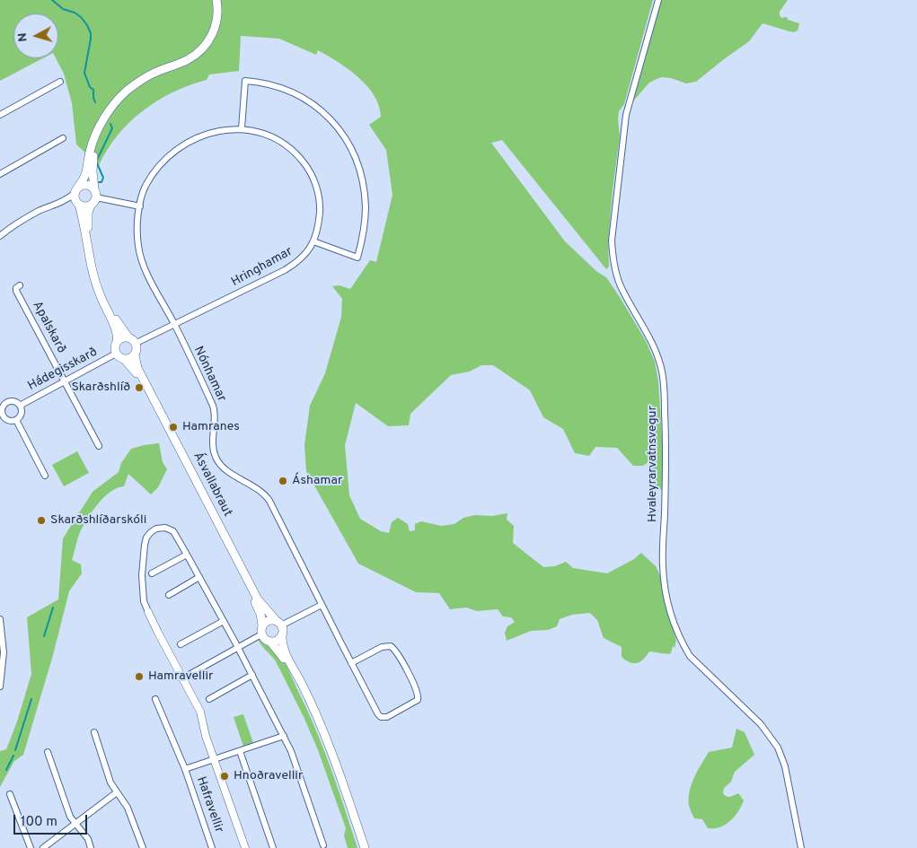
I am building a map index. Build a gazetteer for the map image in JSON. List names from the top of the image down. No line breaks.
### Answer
{"streets":{"main road":["Ásvallabraut"],"street":["Hringhamar","Apalskarð","Hádegisskarð","Nónhamar","Hvaleyrarvatnsvegur","Hafravellir"]},"crossings":[["Hringhamar","Hádegisskarð"],["Hringhamar","Nónhamar"],["Hringhamar","Ásvallabraut"],["Apalskarð","Hádegisskarð"],["Hádegisskarð","Ásvallabraut"]],"places":["Skarðshlíð","Hamranes","Áshamar","Skarðshlíðarskóli","Hamravellir","Hnoðravellir"],"scale_bar":"100 m","north":"left"}
